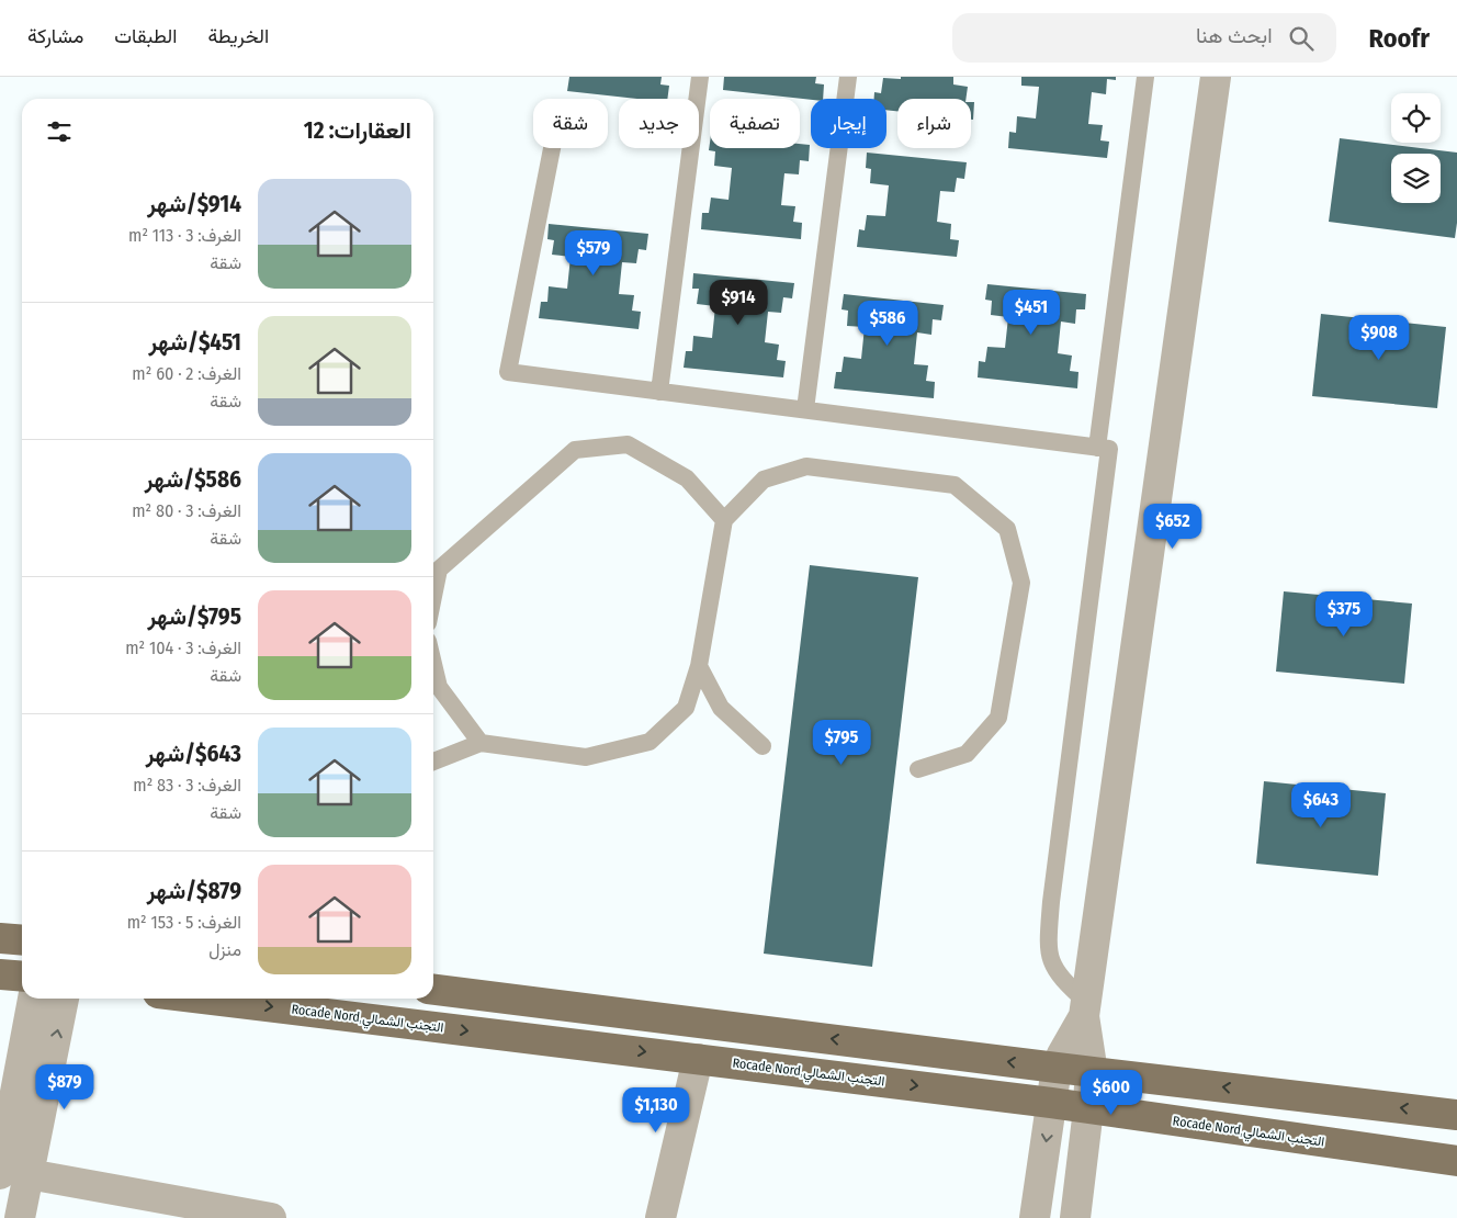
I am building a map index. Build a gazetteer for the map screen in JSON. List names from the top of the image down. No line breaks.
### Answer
{"streets":{"main road":["Rocade Nord,التجنب الشمالي"]},"page":{"header":"Roofr","search":"ابحث هنا","nav":["الخريطة","الطبقات","مشاركة"],"chip":["شراء","إيجار","تصفية","جديد","شقة"],"heading":"العقارات: 12","list":[{"name":"$914/شهر","note":"الغرف: 3 · 113 m² · شقة"},{"name":"$451/شهر","note":"الغرف: 2 · 60 m² · شقة"},{"name":"$586/شهر","note":"الغرف: 3 · 80 m² · شقة"},{"name":"$795/شهر","note":"الغرف: 3 · 104 m² · شقة"},{"name":"$643/شهر","note":"الغرف: 3 · 83 m² · شقة"},{"name":"$879/شهر","note":"الغرف: 5 · 153 m² · منزل"}],"price":["$579","$914","$451","$586","$908","$652","$375","$795","$643","$879","$600","$1,130"]}}
